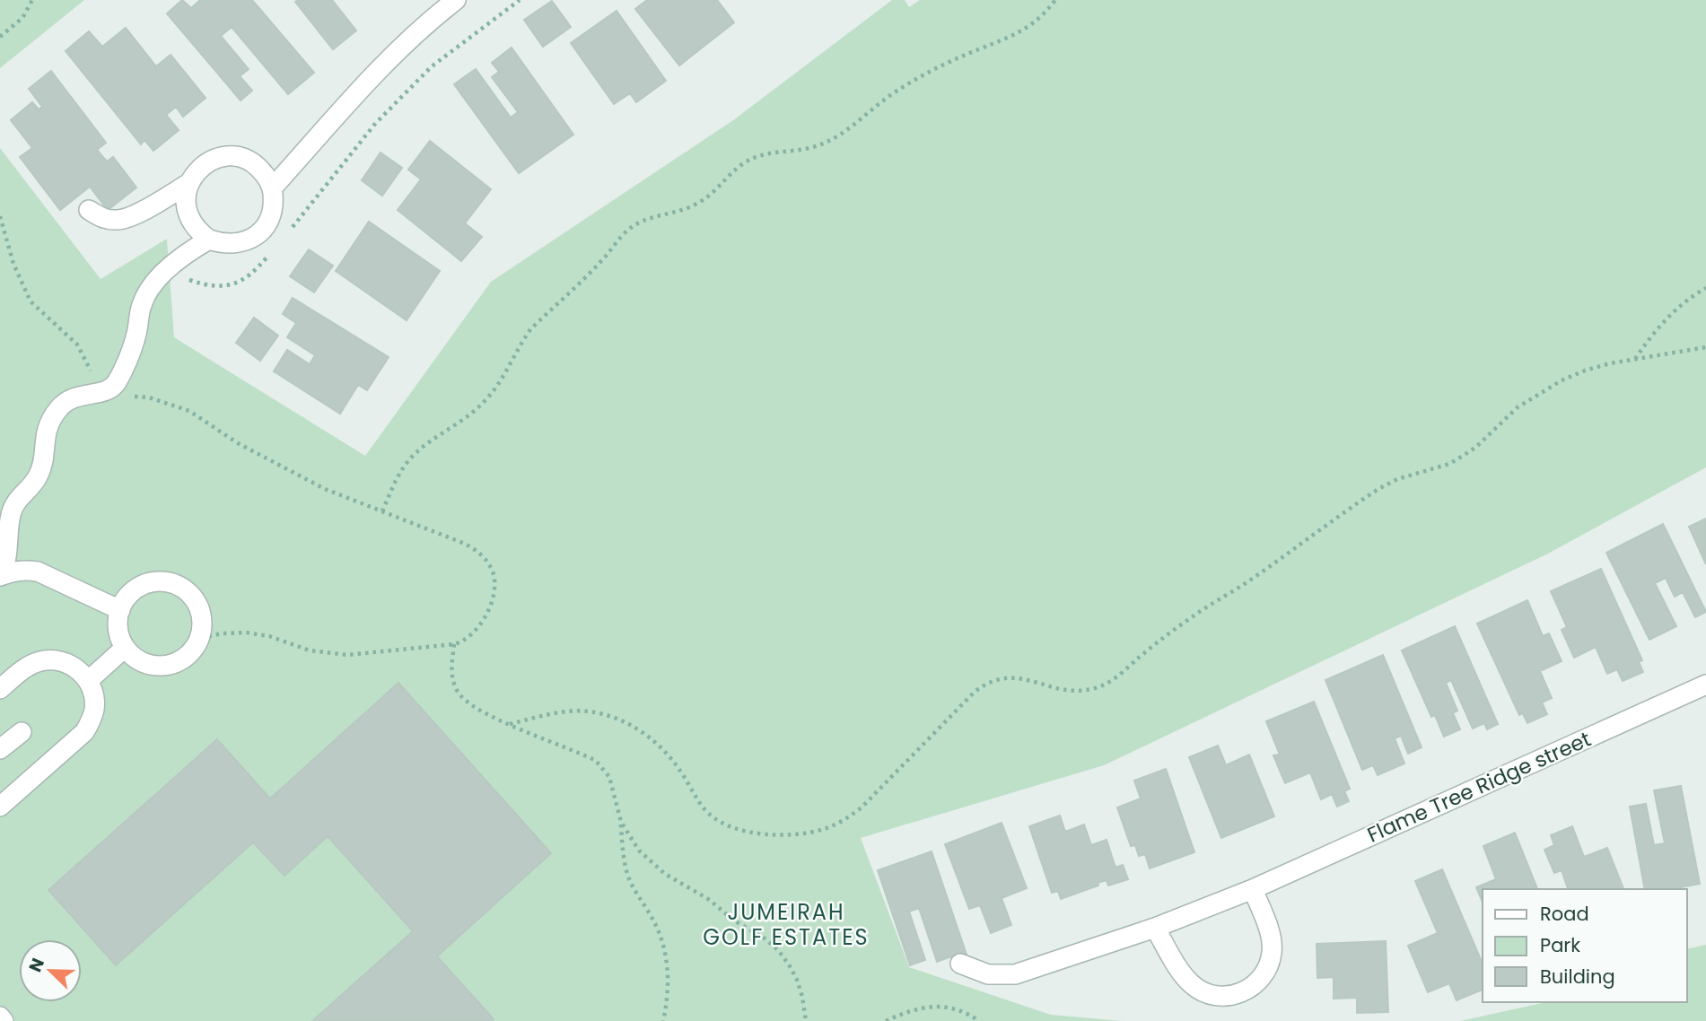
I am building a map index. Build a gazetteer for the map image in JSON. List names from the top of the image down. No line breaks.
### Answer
{"streets":{"street":["Flame Tree Ridge street"]},"districts":["JUMEIRAH GOLF ESTATES"],"legend":["Road","Park","Building"],"north":"top left"}
